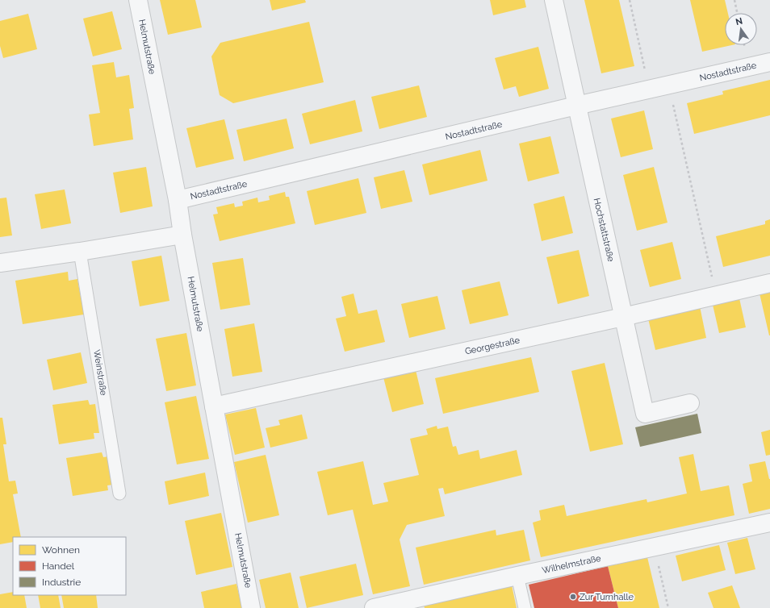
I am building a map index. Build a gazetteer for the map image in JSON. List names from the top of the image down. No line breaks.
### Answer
{"streets":{"street":["Helmutstraße","Nostadtstraße","Hochstattstraße","Georgestraße","Wilhelmstraße"],"lane":["Weinstraße"]},"crossings":[["Helmutstraße","Nostadtstraße"],["Helmutstraße","Georgestraße"],["Nostadtstraße","Hochstattstraße"],["Hochstattstraße","Georgestraße"]],"places":["Zur Turnhalle"],"legend":["Wohnen","Handel","Industrie"],"north":"top"}
